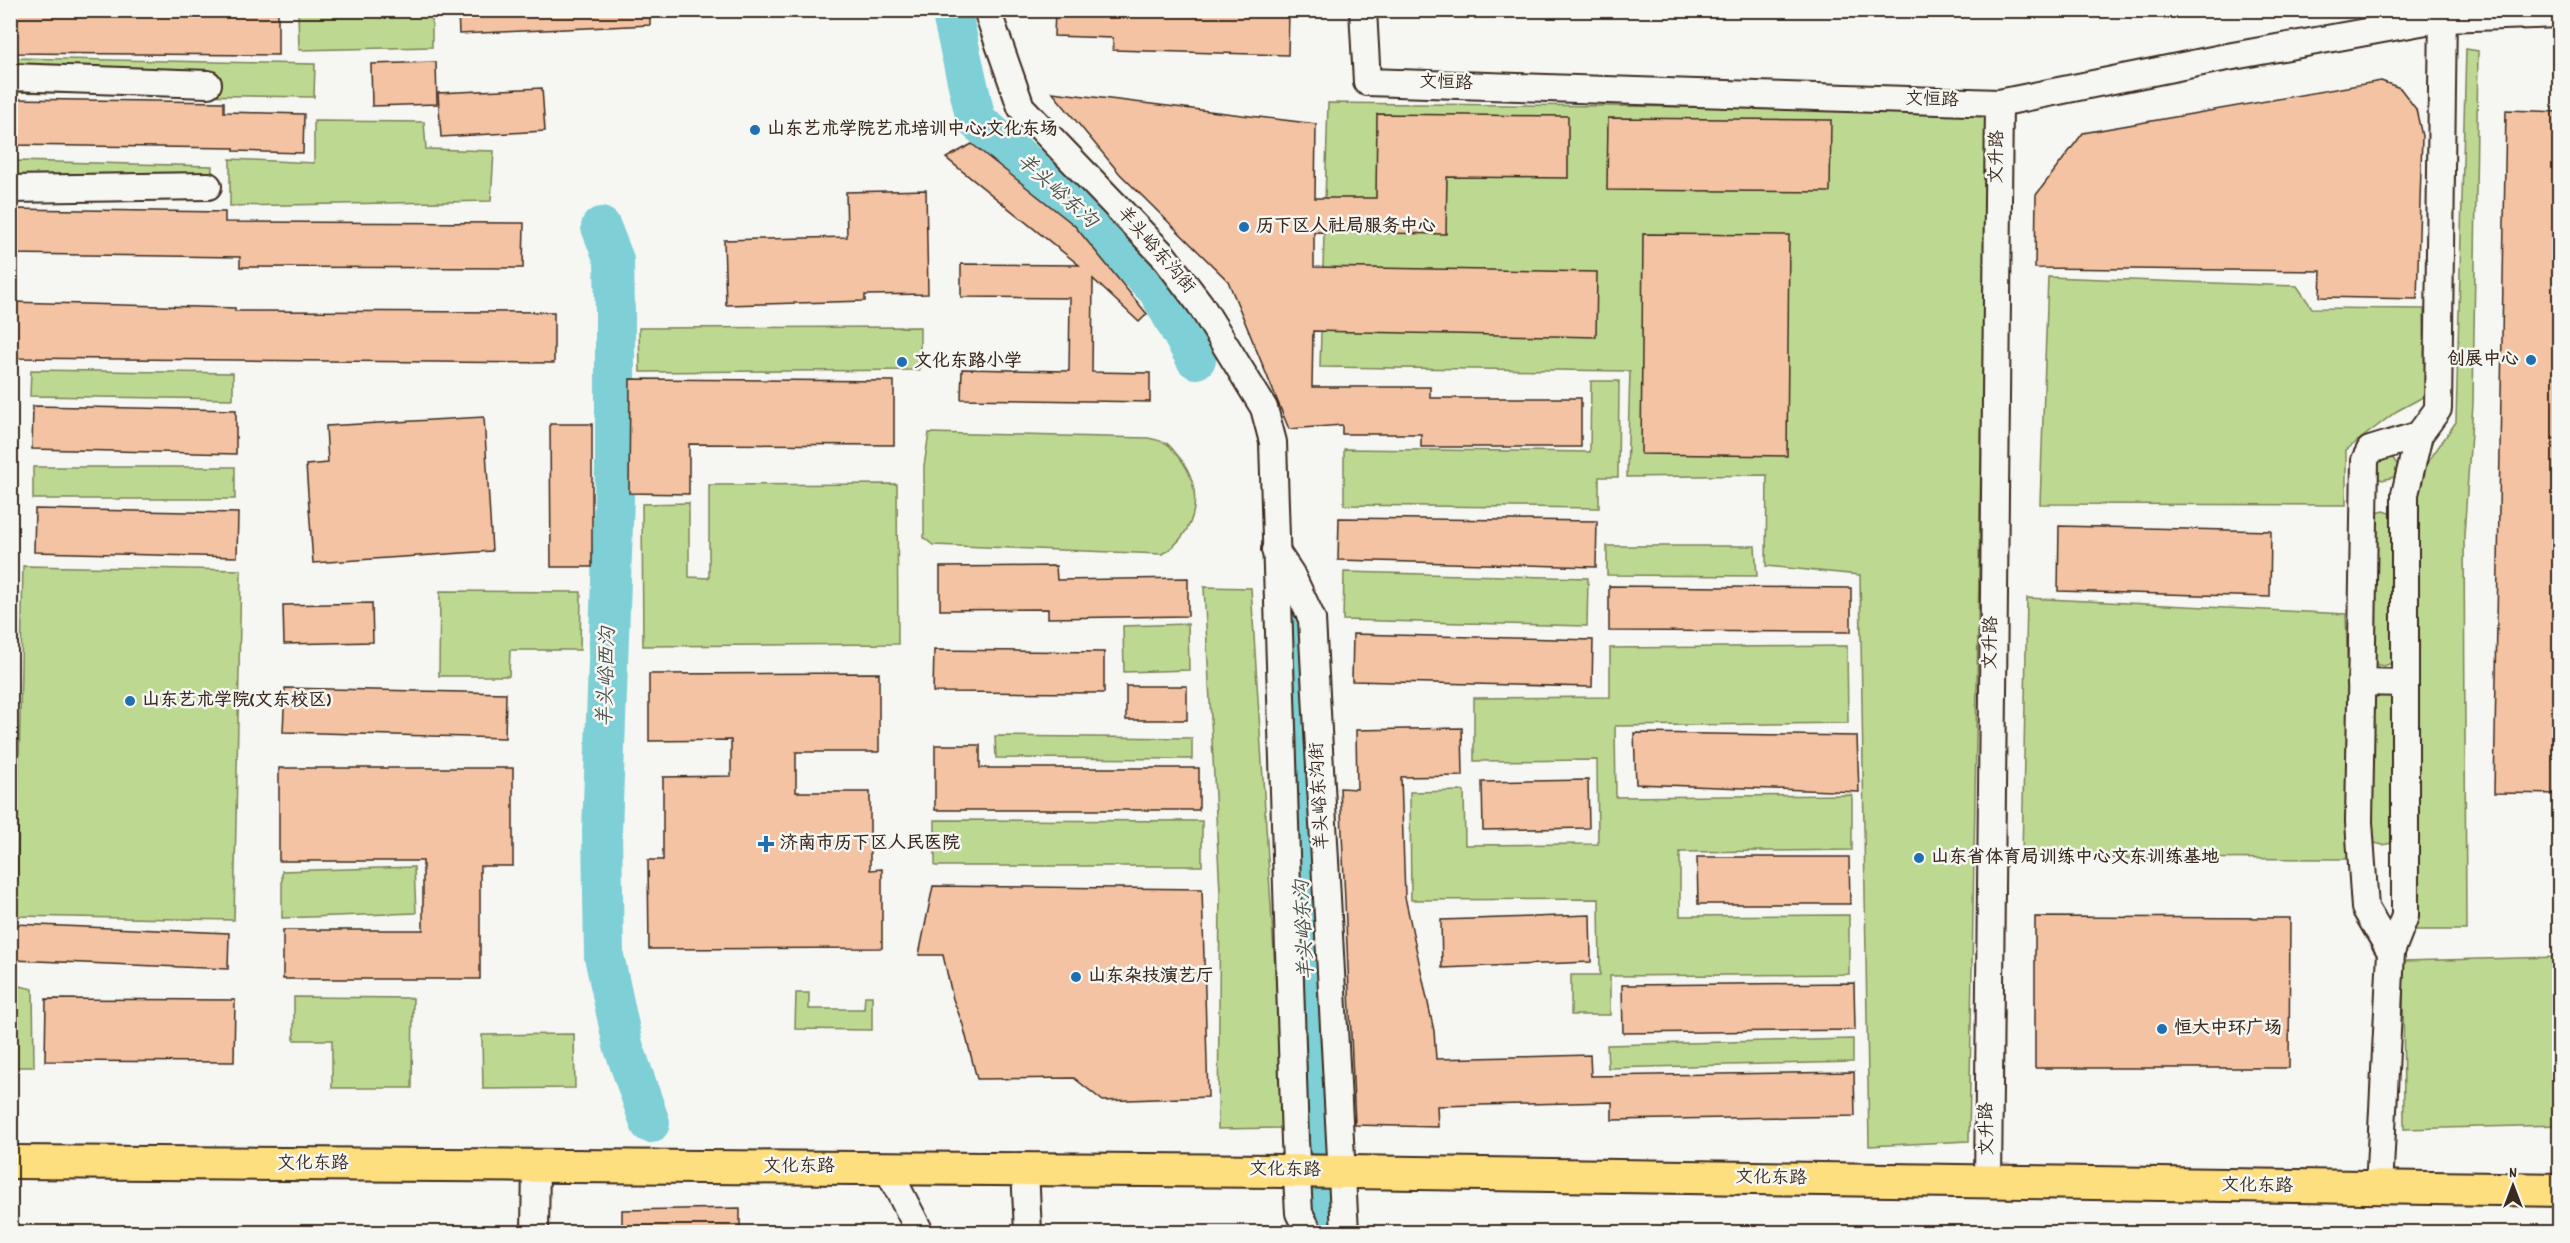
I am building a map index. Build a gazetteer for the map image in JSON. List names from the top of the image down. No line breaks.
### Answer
{"streets":{"main road":["文化东路"],"street":["文恒路","文升路","羊头峪东沟街"]},"crossings":[["文恒路","文升路"],["文升路","文化东路"],["羊头峪东沟街","文化东路"]],"water":["羊头峪东沟","羊头峪西沟"],"places":{"other":["山东艺术学院艺术培训中心;文化东场","历下区人社局服务中心","创展中心","文化东路小学","山东艺术学院(文东校区)","山东省体育局训练中心文东训练基地","山东杂技演艺厅","恒大中环广场"],"health":["济南市历下区人民医院"]},"north":"top"}
